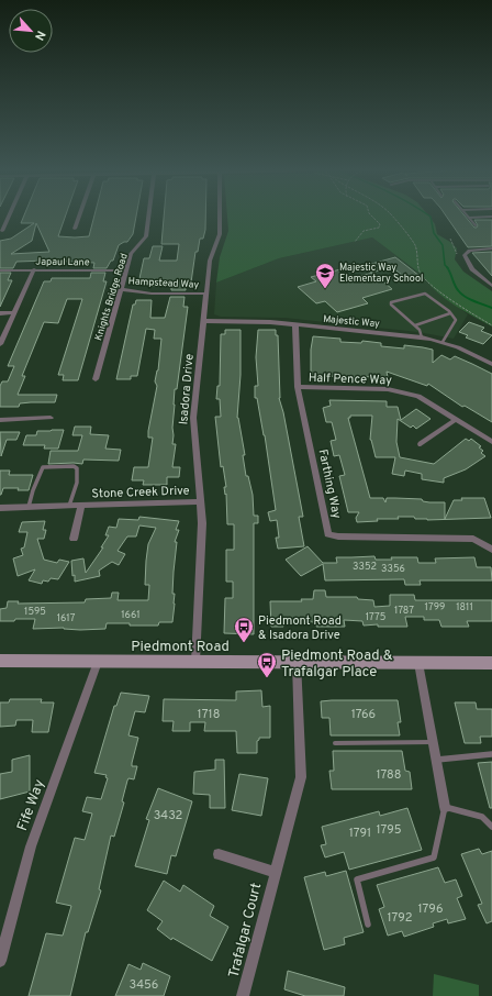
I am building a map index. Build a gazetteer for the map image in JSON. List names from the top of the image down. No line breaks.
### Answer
{"streets":{"main road":["Piedmont Road"],"street":["Japaul Lane","Hampstead Way","Knights Bridge Road","Majestic Way","Half Pence Way","Isadora Drive","Farthing Way","Stone Creek Drive","Fife Way","Trafalgar Court"]},"crossings":[["Japaul Lane","Knights Bridge Road"],["Hampstead Way","Knights Bridge Road"],["Hampstead Way","Isadora Drive"],["Majestic Way","Isadora Drive"],["Majestic Way","Farthing Way"],["Half Pence Way","Farthing Way"],["Isadora Drive","Stone Creek Drive"],["Isadora Drive","Piedmont Road"],["Piedmont Road","Fife Way"],["Piedmont Road","Trafalgar Court"]],"places":{"school or university":["Majestic Way Elementary School"],"bus stop":["Piedmont Road & Isadora Drive","Piedmont Road & Trafalgar Place"]},"house_numbers":["3352","3356","1799","1811","1787","1595","1661","1775","1617","1718","1766","1788","3432","1795","1791","1796","1792","3456"],"north":"bottom right"}
